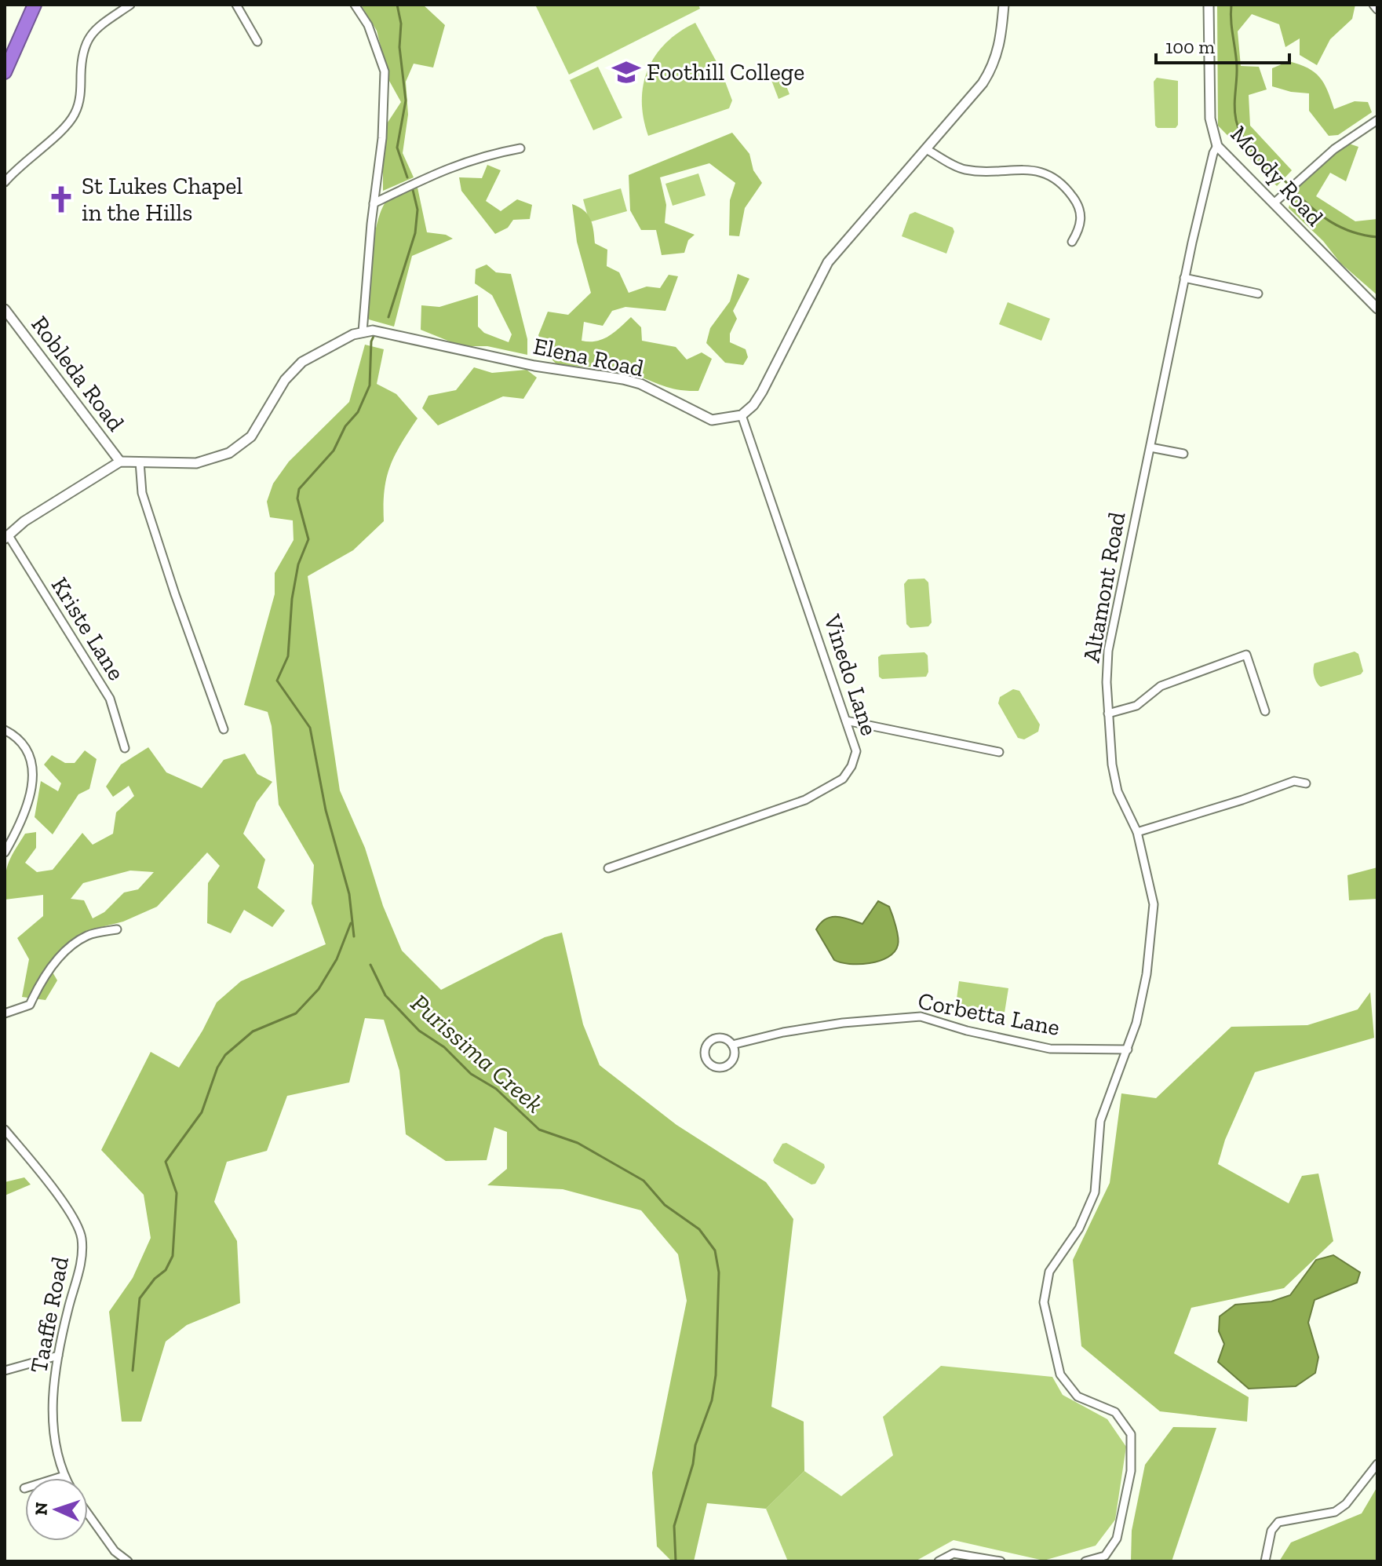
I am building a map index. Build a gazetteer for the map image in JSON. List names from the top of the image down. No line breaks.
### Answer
{"streets":{"street":["Moody Road","Elena Road","Robleda Road","Altamont Road","Kriste Lane","Vinedo Lane","Corbetta Lane","Taaffe Road"]},"crossings":[["Moody Road","Altamont Road"],["Elena Road","Robleda Road"],["Elena Road","Vinedo Lane"],["Altamont Road","Corbetta Lane"]],"water":["Purissima Creek"],"places":{"school or university":["Foothill College"],"church":["St Lukes Chapel in the Hills"]},"scale_bar":"100 m","north":"left"}
